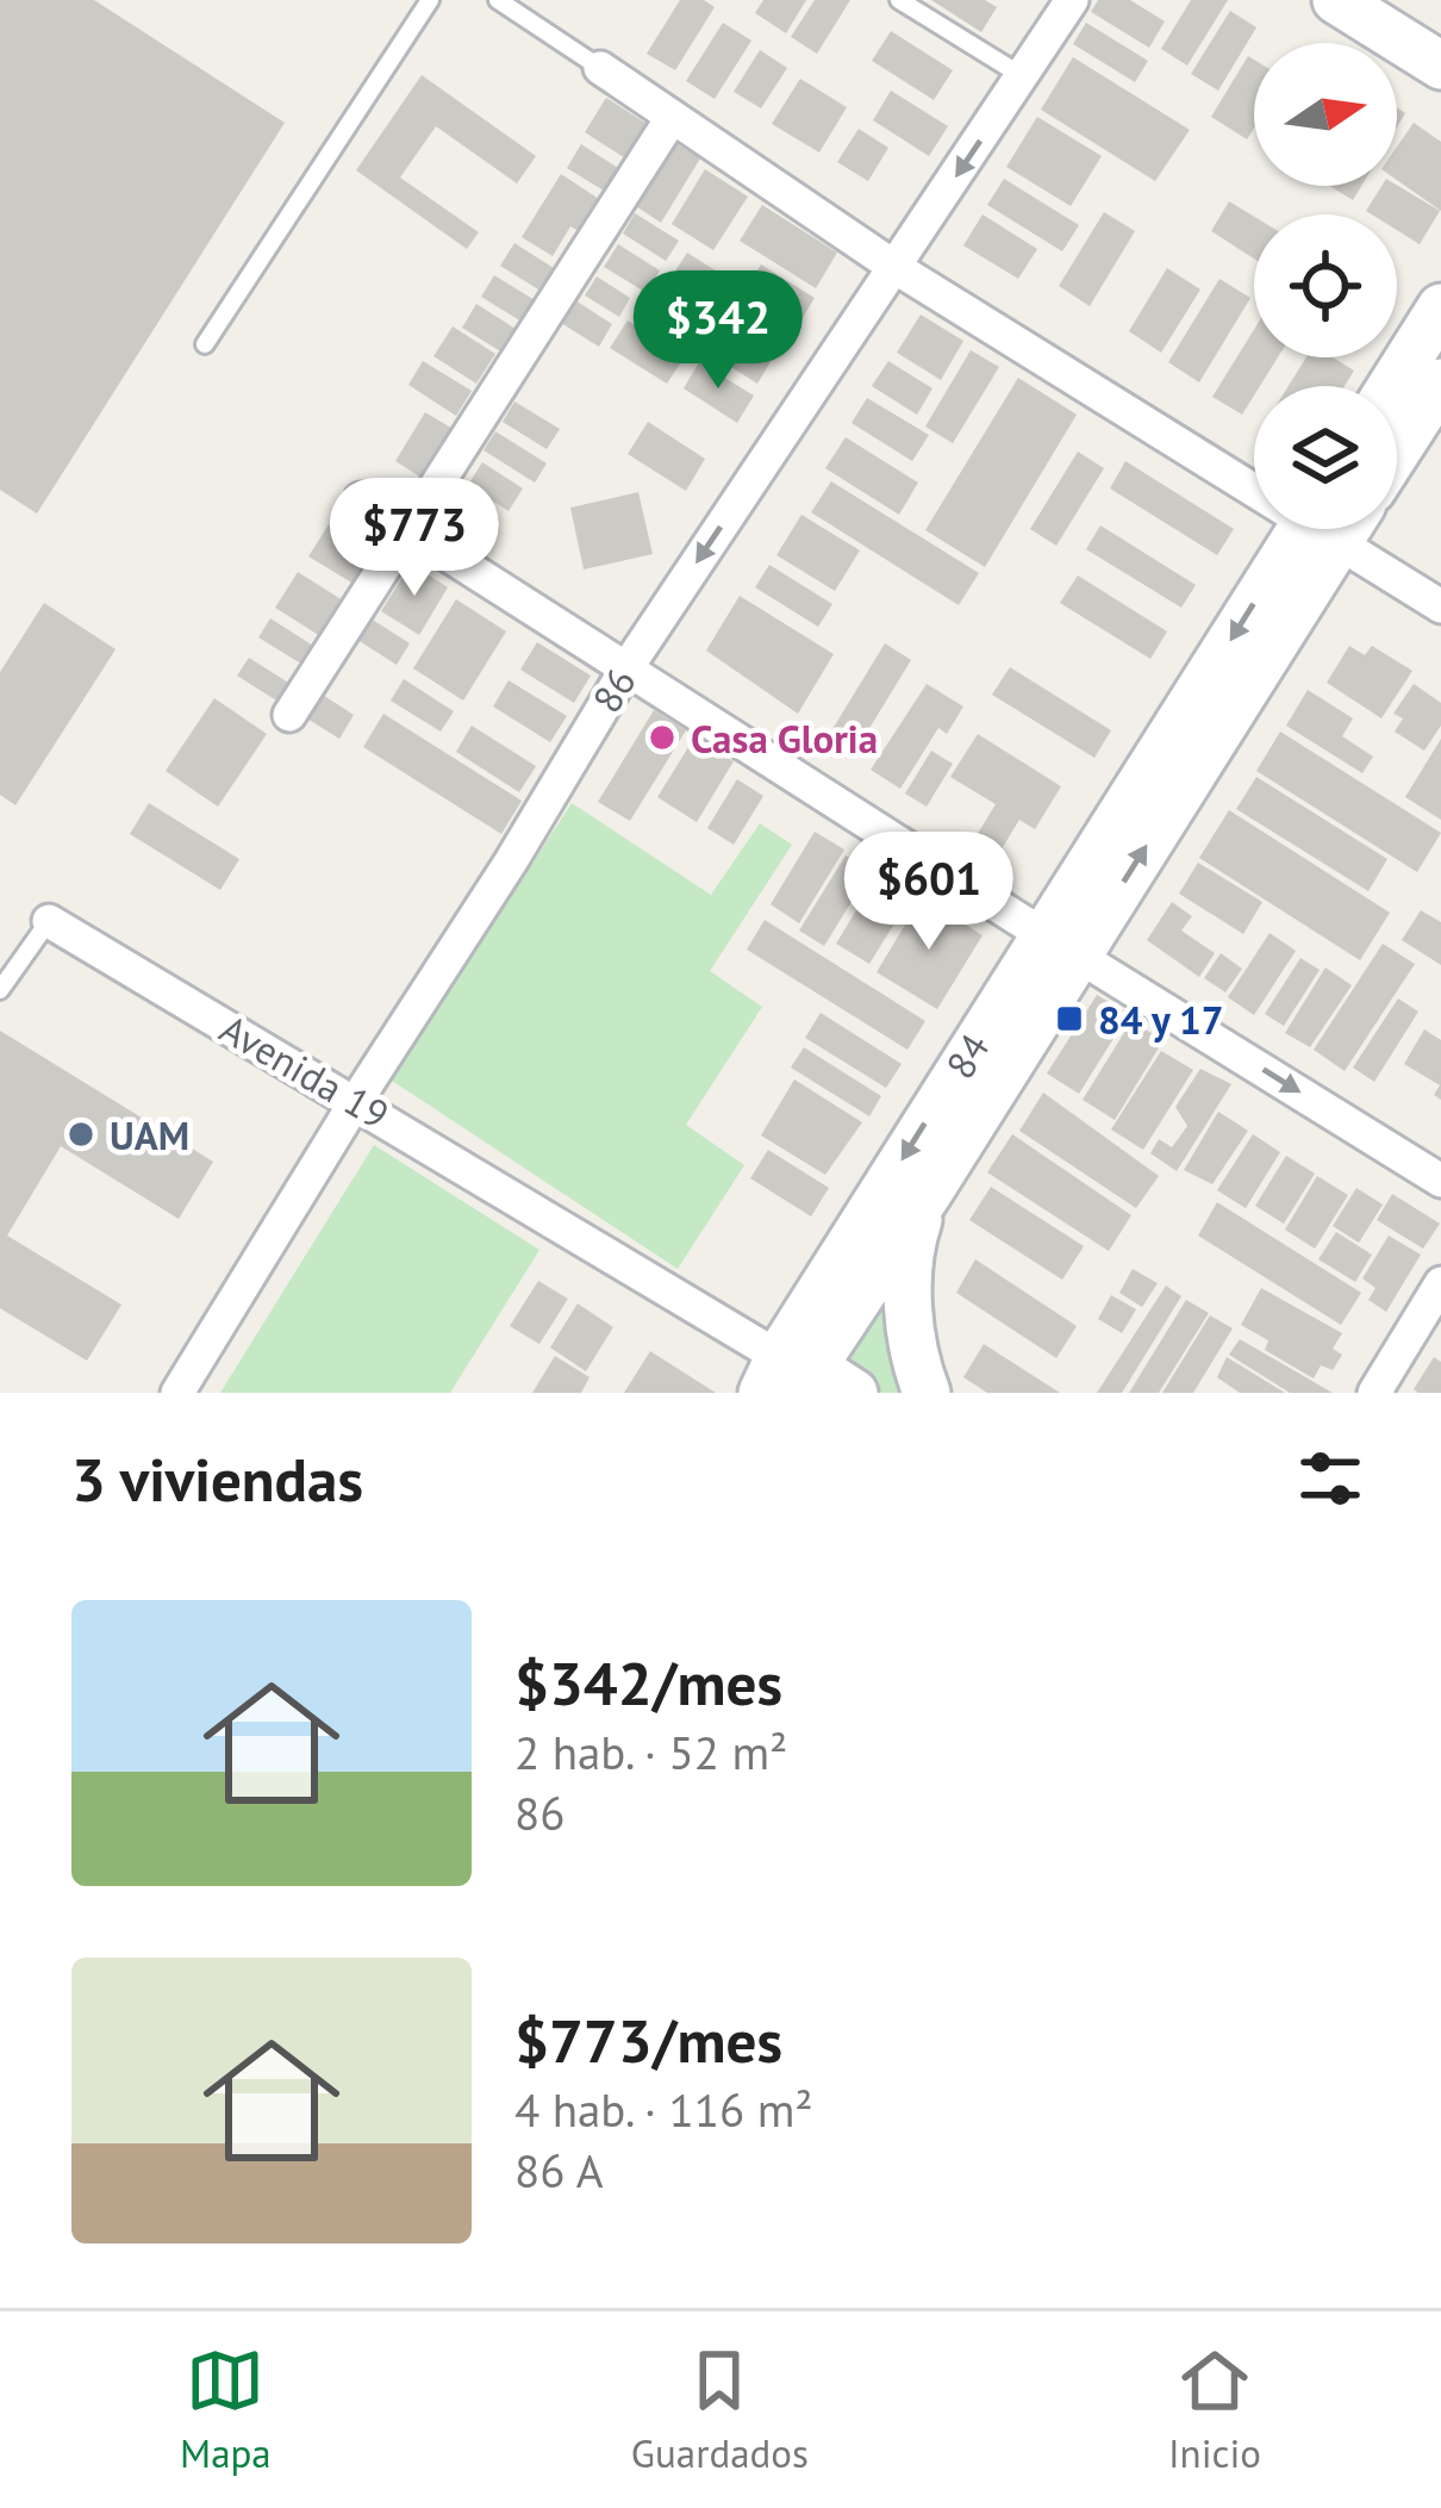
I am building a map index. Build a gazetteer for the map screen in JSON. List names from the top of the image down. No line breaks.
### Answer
{"streets":{"main road":["84"],"street":["86","Avenida 19"]},"crossings":[["86","Avenida 19"],["84","Avenida 19"]],"places":{"other":["Casa Gloria","UAM"],"transit":["84 y 17"]},"north":"right","page":{"price":["$342","$773","$601"],"heading":"3 viviendas","list":[{"name":"$342/mes","note":"2 hab. · 52 m² · 86"},{"name":"$773/mes","note":"4 hab. · 116 m² · 86 A"}],"tabs":["Mapa","Guardados","Inicio"]}}
